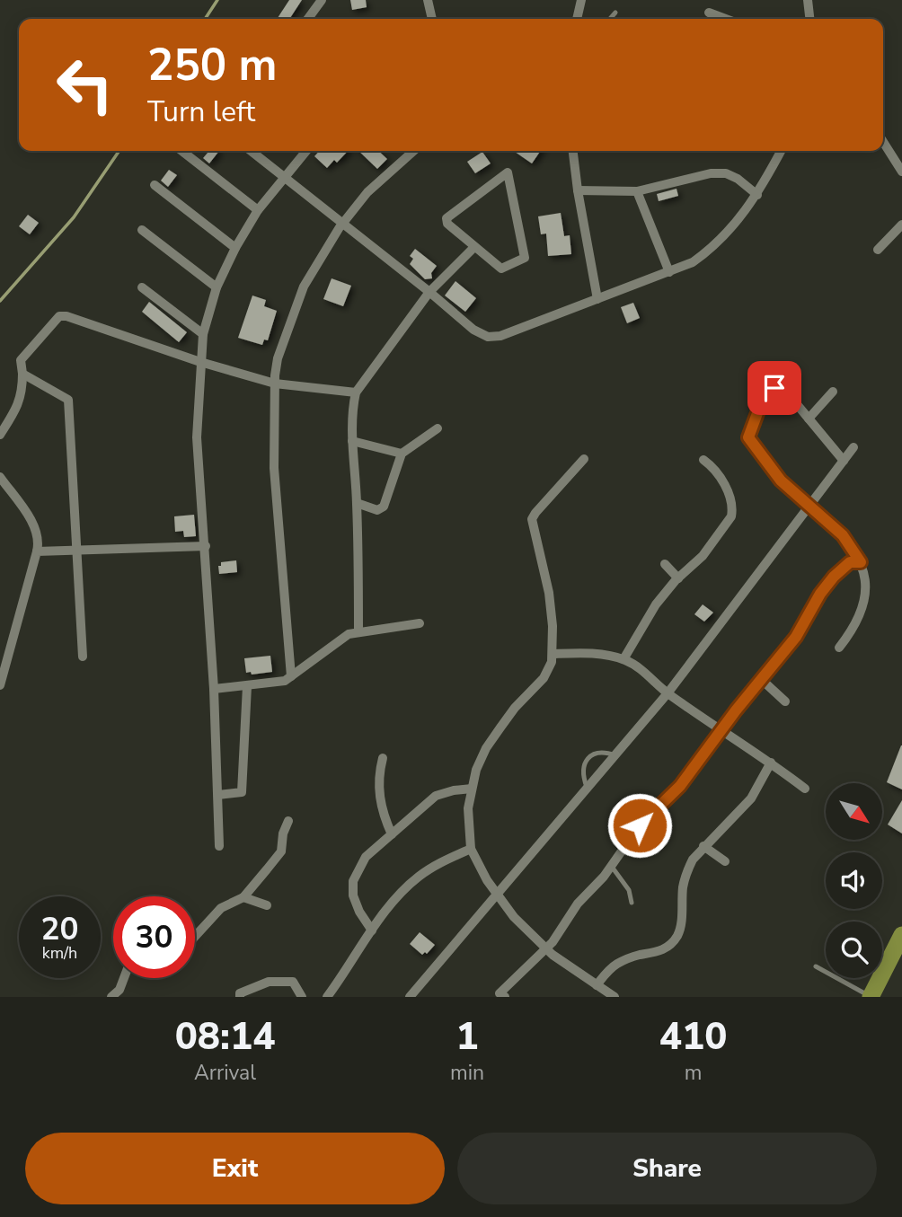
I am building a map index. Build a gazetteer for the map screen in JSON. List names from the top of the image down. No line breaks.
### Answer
{"north":"bottom right","page":{"turn":["250 m","Turn left"],"speed":"20 km/h","limit":"30","eta":["08:14","Arrival","1","min","410","m"],"buttons":["Exit","Share"]}}
